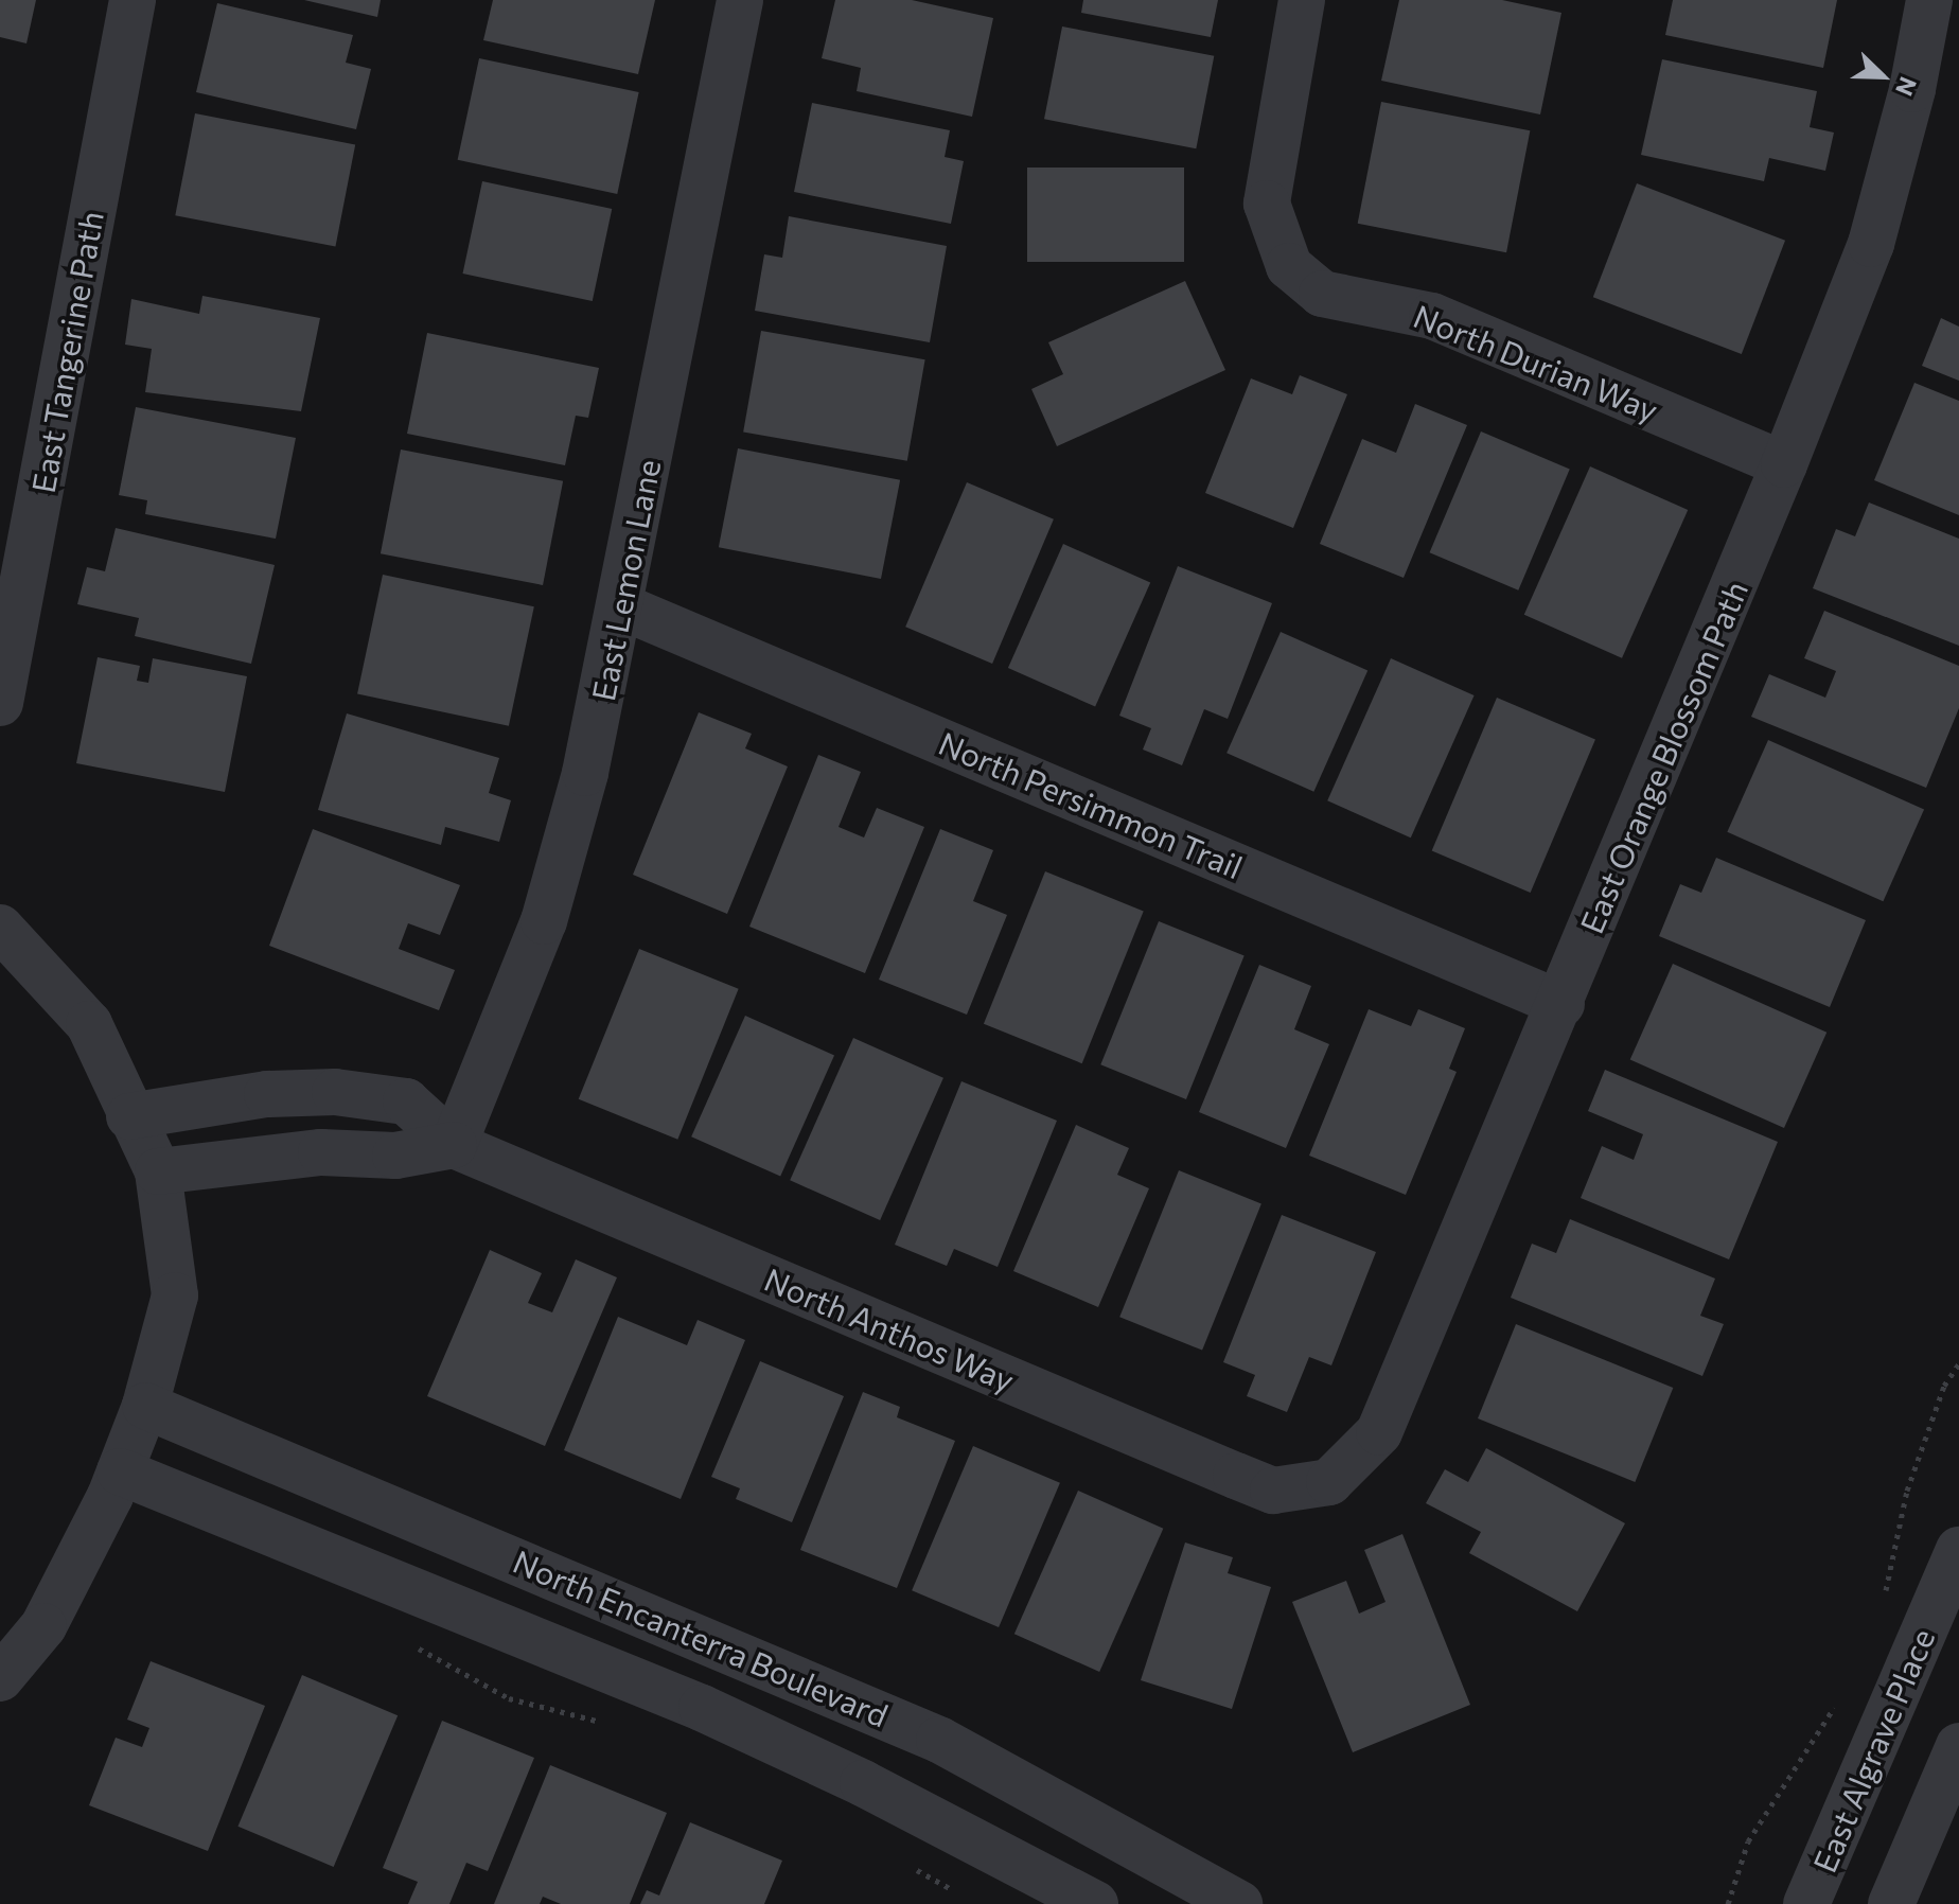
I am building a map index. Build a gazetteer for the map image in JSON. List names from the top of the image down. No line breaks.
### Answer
{"streets":{"street":["East Tangerine Path","North Durian Way","East Lemon Lane","East Orange Blossom Path","North Persimmon Trail","North Anthos Way","North Encanterra Boulevard","East Algrave Place"]},"crossings":[["North Durian Way","East Orange Blossom Path"],["East Lemon Lane","North Persimmon Trail"],["East Lemon Lane","North Anthos Way"],["East Orange Blossom Path","North Persimmon Trail"],["East Orange Blossom Path","North Anthos Way"]],"north":"bottom right"}
